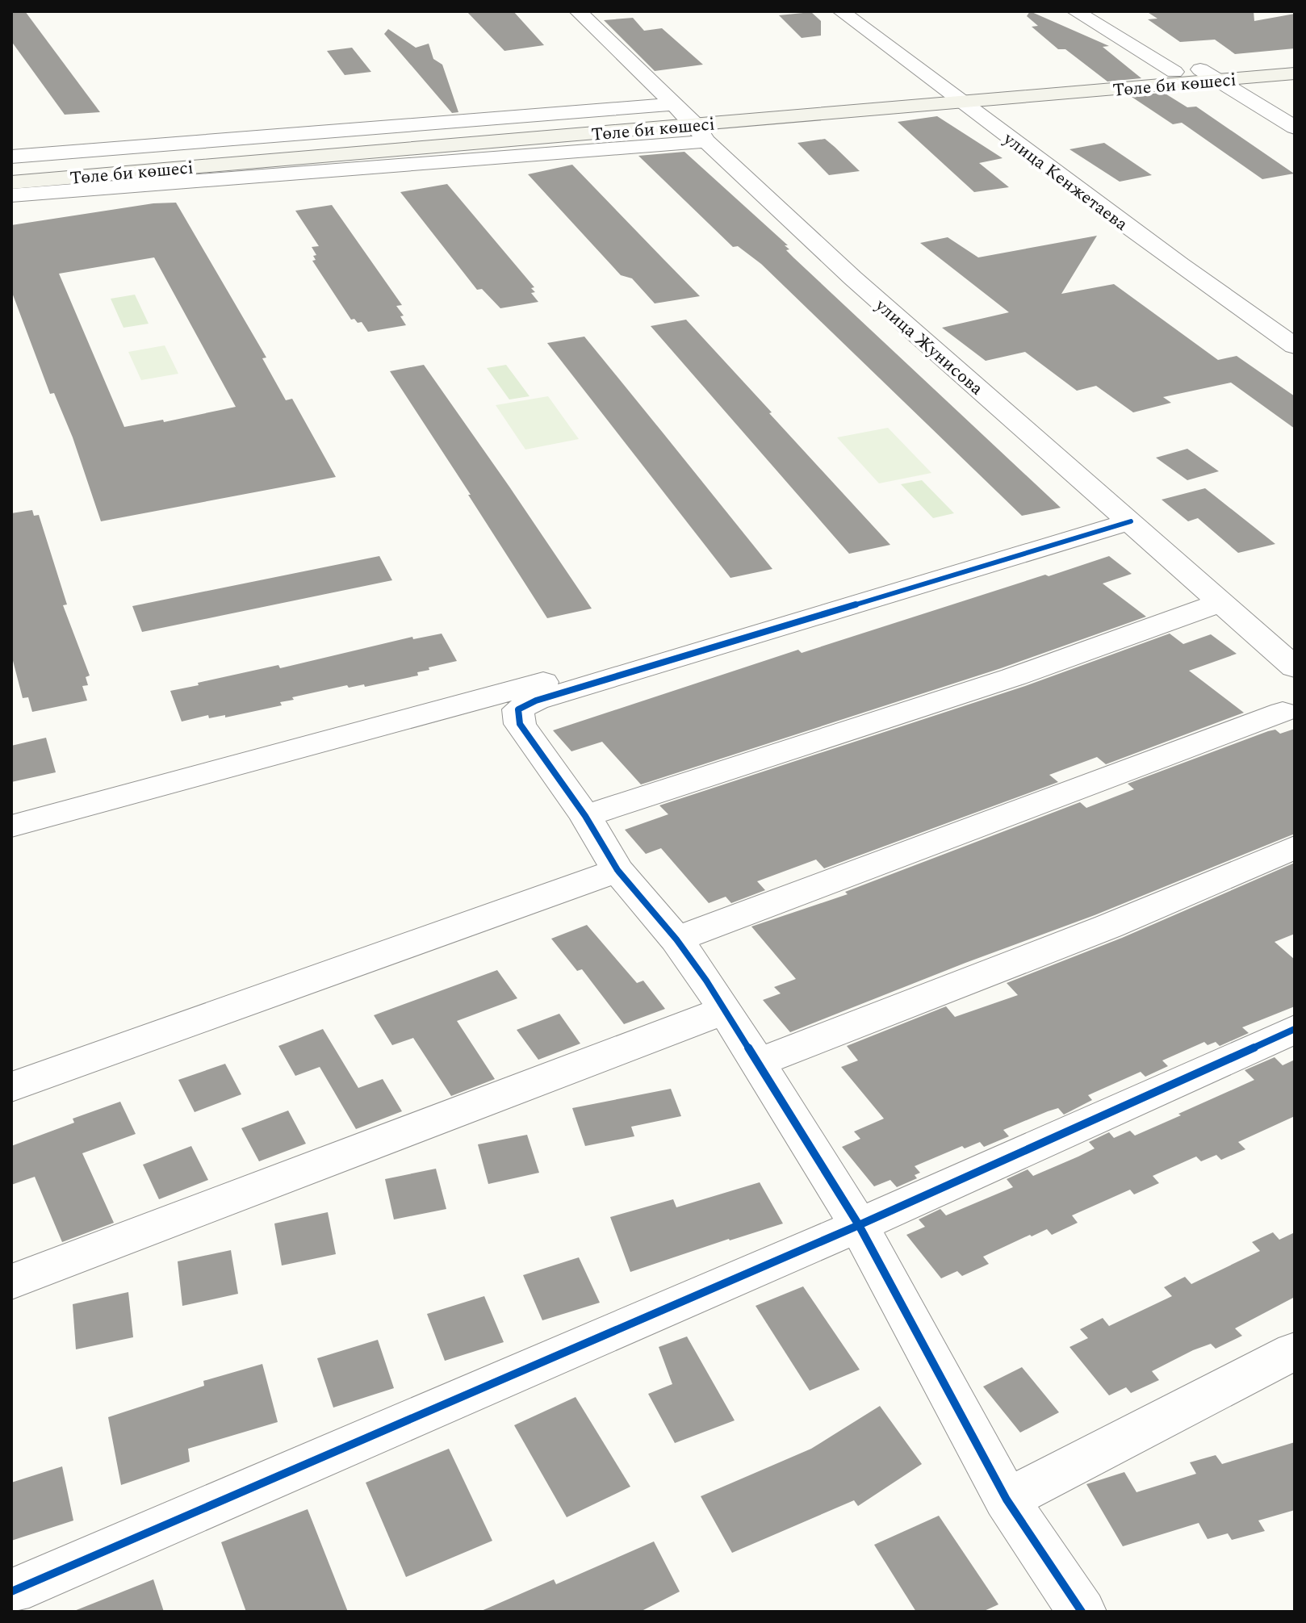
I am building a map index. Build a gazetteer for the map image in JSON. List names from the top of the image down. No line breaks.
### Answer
{"streets":{"main road":["Төле би көшесі"],"street":["улица Кенжетаева","улица Жунисова"]},"crossings":[["Төле би көшесі","улица Кенжетаева"],["Төле би көшесі","улица Жунисова"]]}
